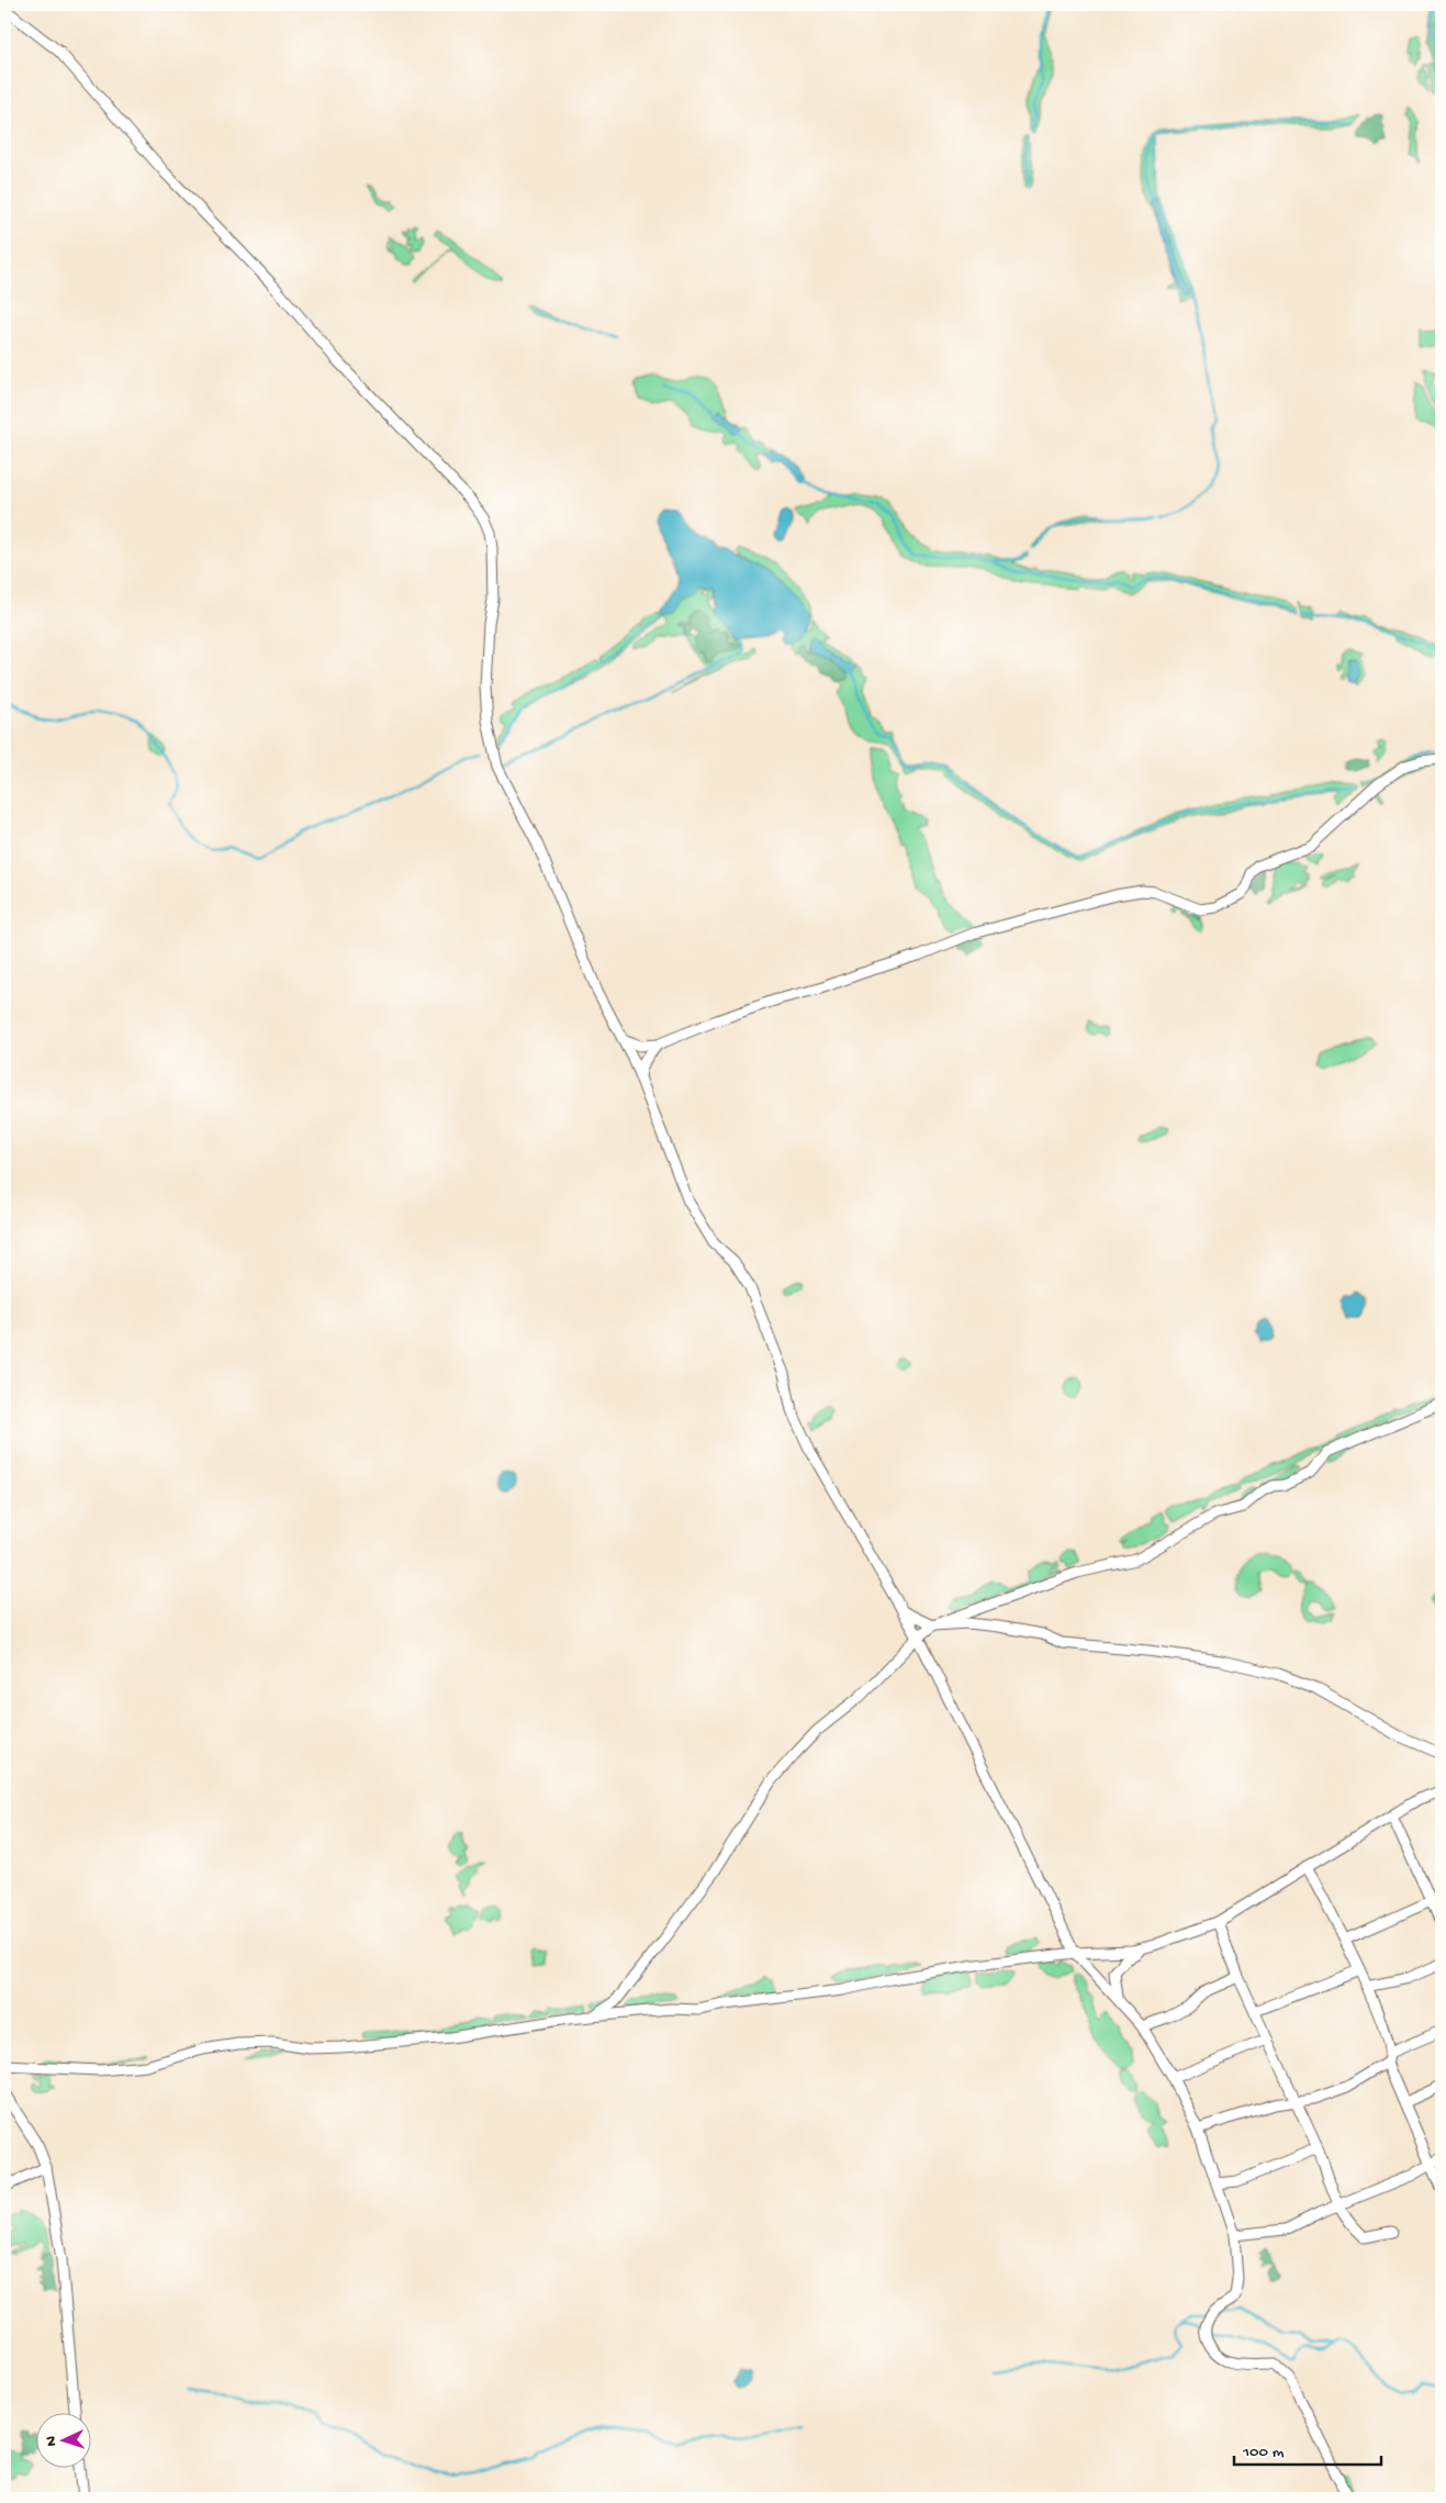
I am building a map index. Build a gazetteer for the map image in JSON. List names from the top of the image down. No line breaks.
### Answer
{"scale_bar":"100 m","north":"left"}
